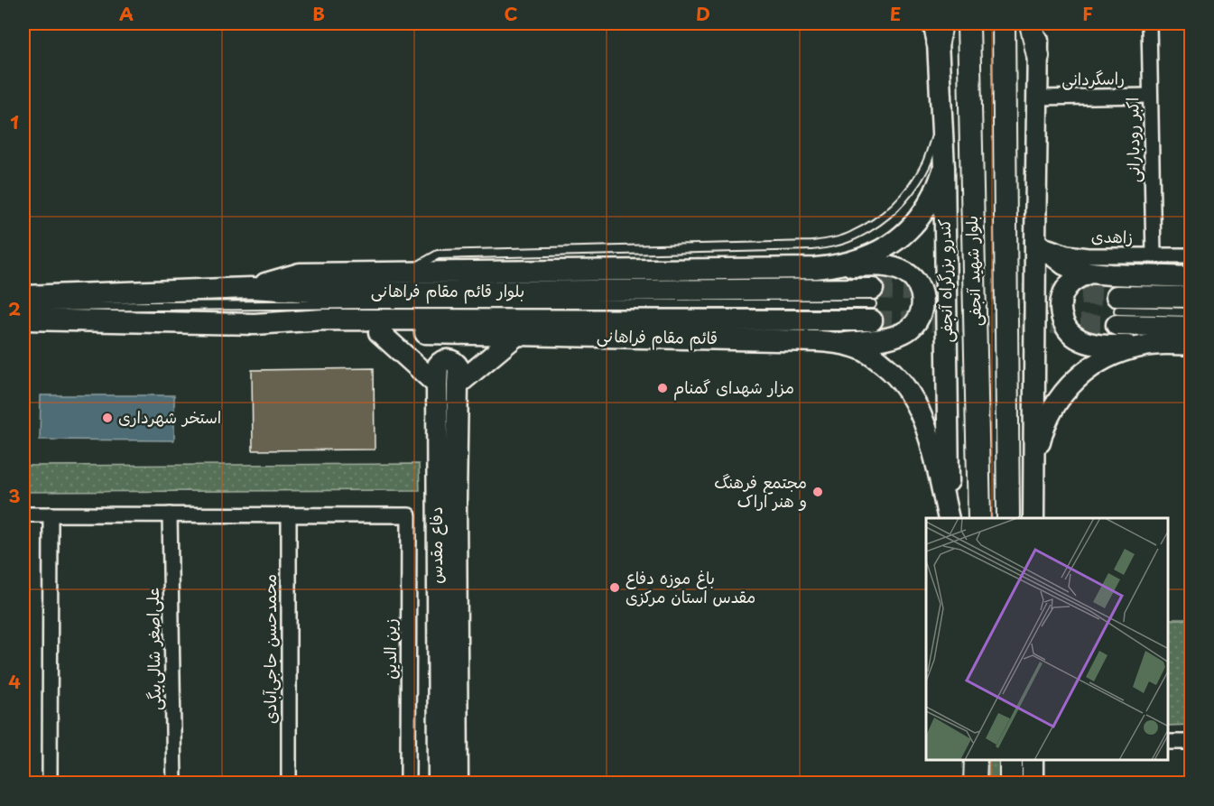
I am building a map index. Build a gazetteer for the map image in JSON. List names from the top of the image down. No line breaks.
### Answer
{"streets":{"main road":["بلوار شهید آنجفی"],"street":["راسگردانی","اکبر رودبارانی","زاهدی","کندرو بزرگراه آنجفی","بلوار قائم مقام فراهانی","قائم مقام فراهانی","دفاع مقدس","علی‌اصغر شالی‌بیگی","محمدحسن حاجی‌آبادی","زین الدین"]},"crossings":[["راسگردانی","اکبر رودبارانی"],["اکبر رودبارانی","زاهدی"],["بلوار قائم مقام فراهانی","قائم مقام فراهانی"],["محمدحسن حاجی‌آبادی","زین الدین"]],"places":["مزار شهدای گمنام","استخر شهرداری","مجتمع فرهنگ و هنر اراک","باغ موزه دفاع مقدس استان مرکزی"],"grid":{"columns":["A","B","C","D","E","F"],"rows":["1","2","3","4"]}}
